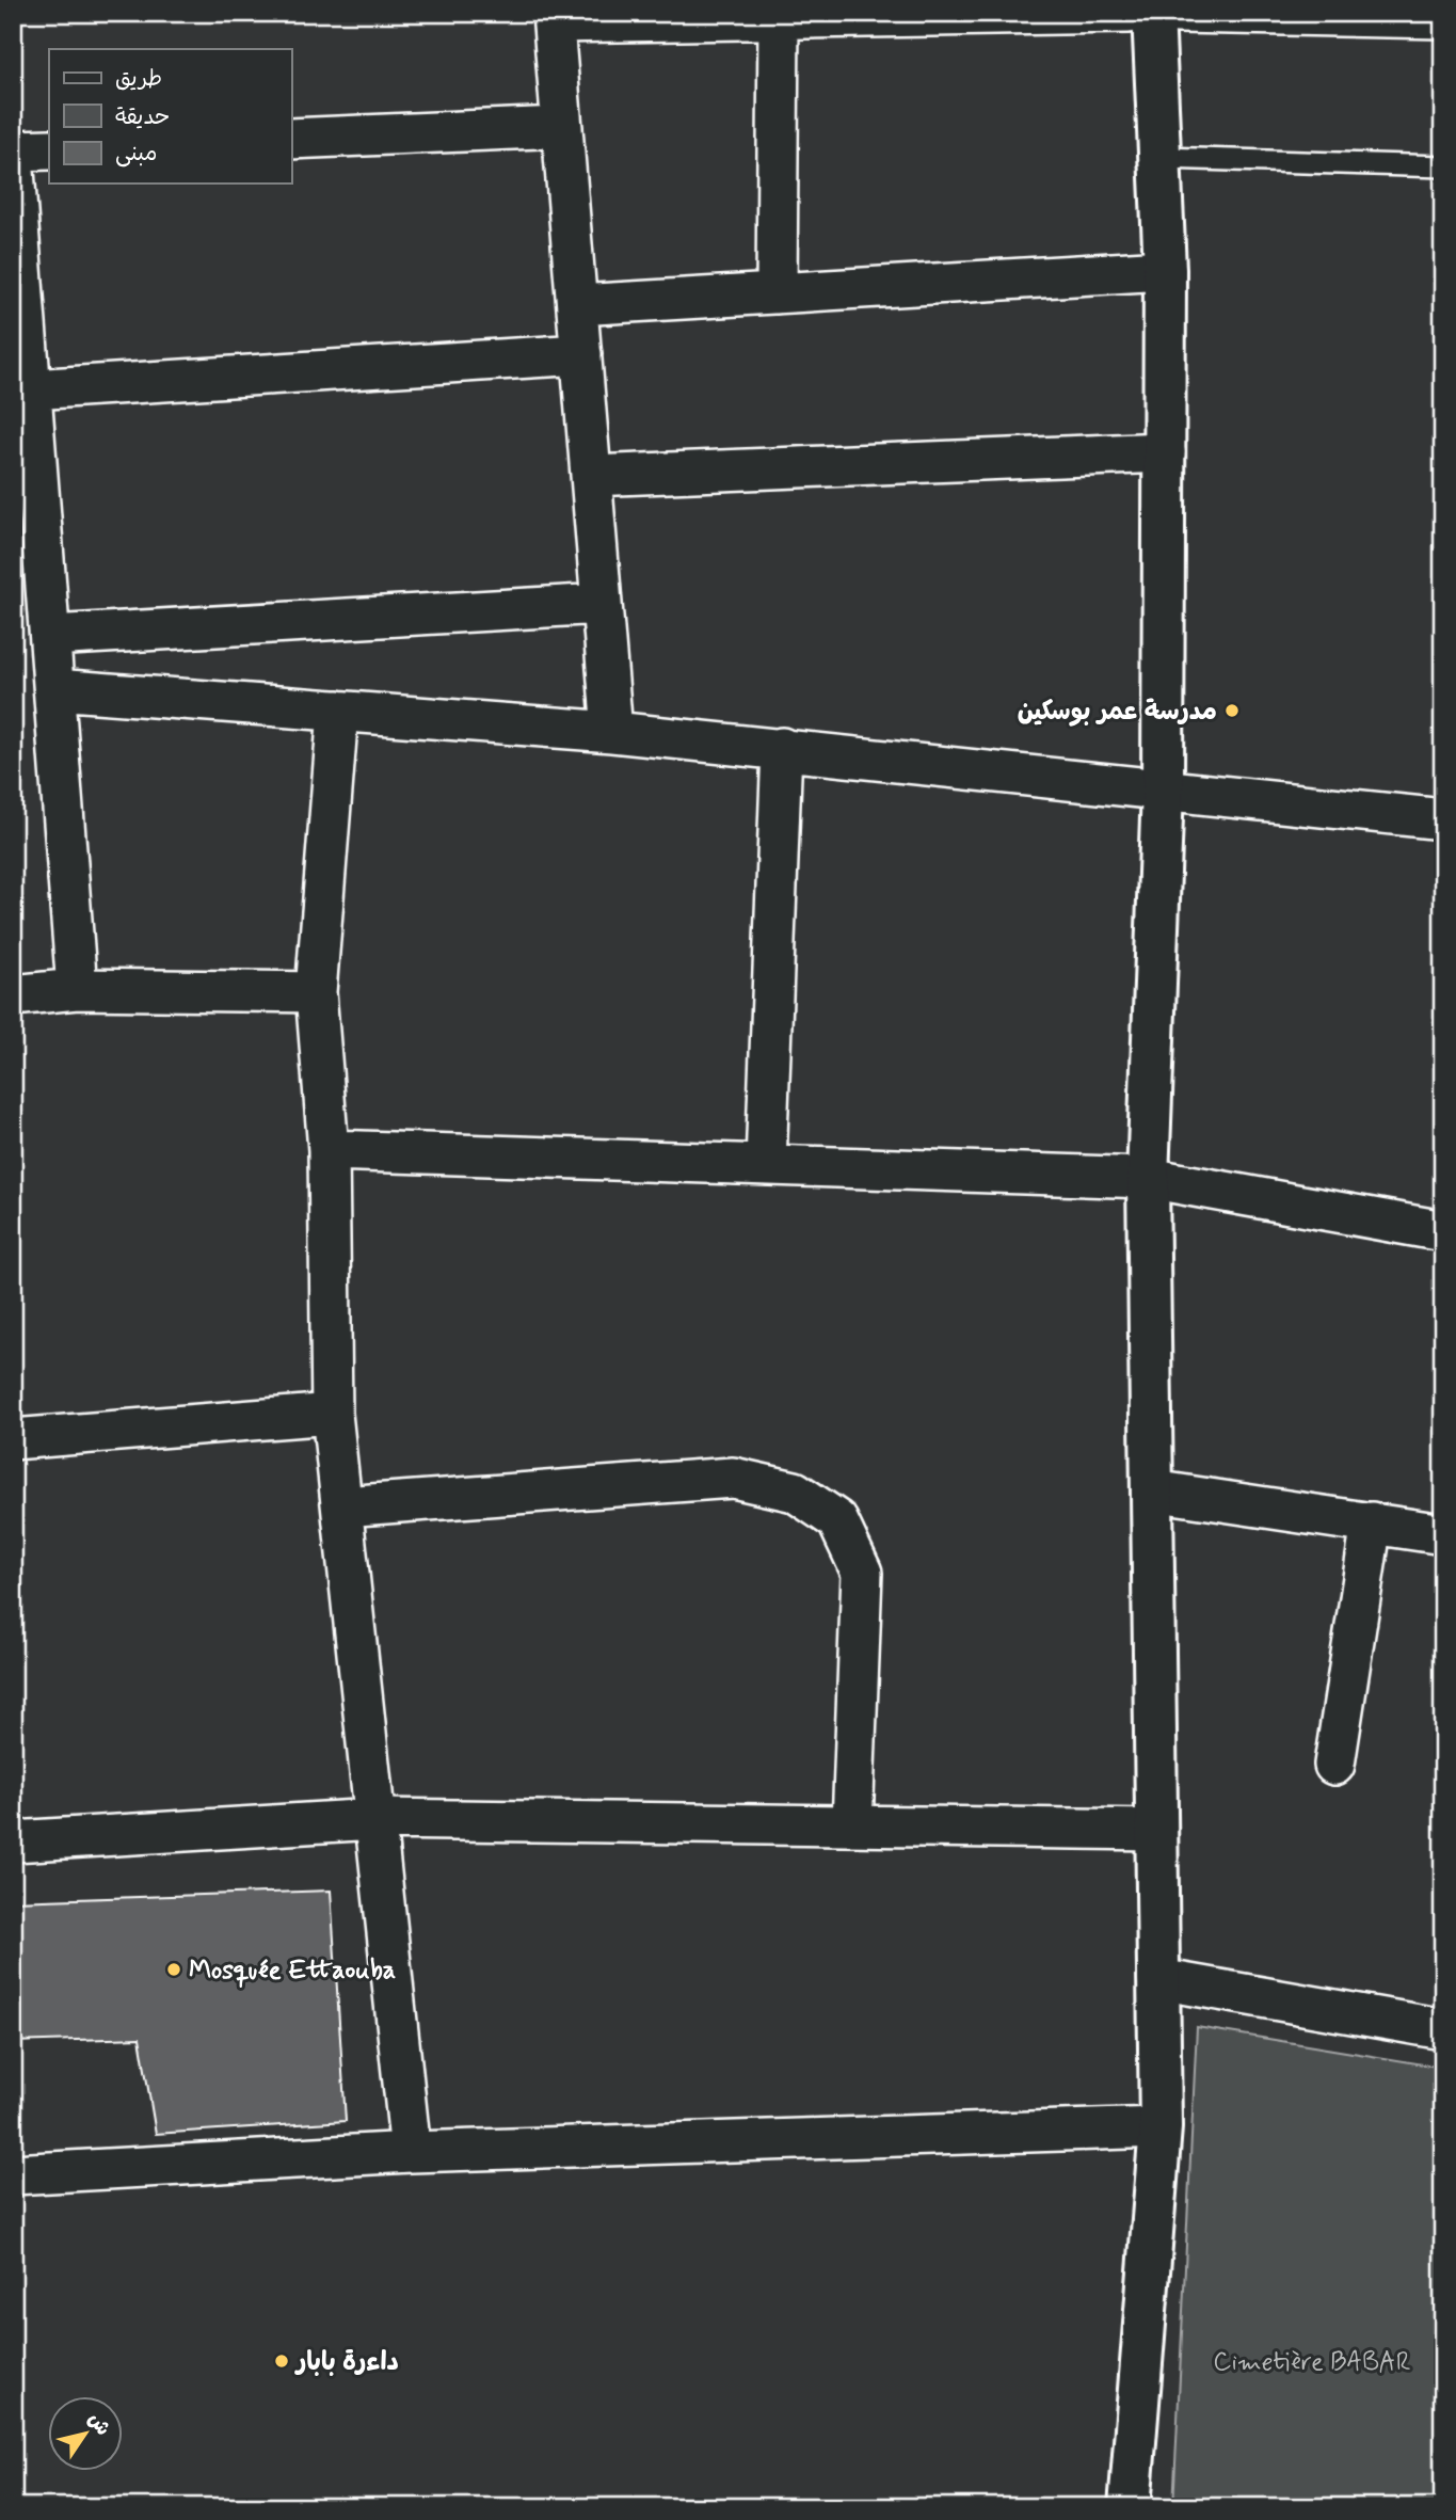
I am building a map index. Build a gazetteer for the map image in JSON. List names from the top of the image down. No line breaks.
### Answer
{"parks":["Cimetière BABAR"],"places":["مدرسة عمر بوسكين","Mosquée Ettaouba","داءرة بابار"],"legend":["طريق","حديقة","مبنى"],"north":"top right"}
